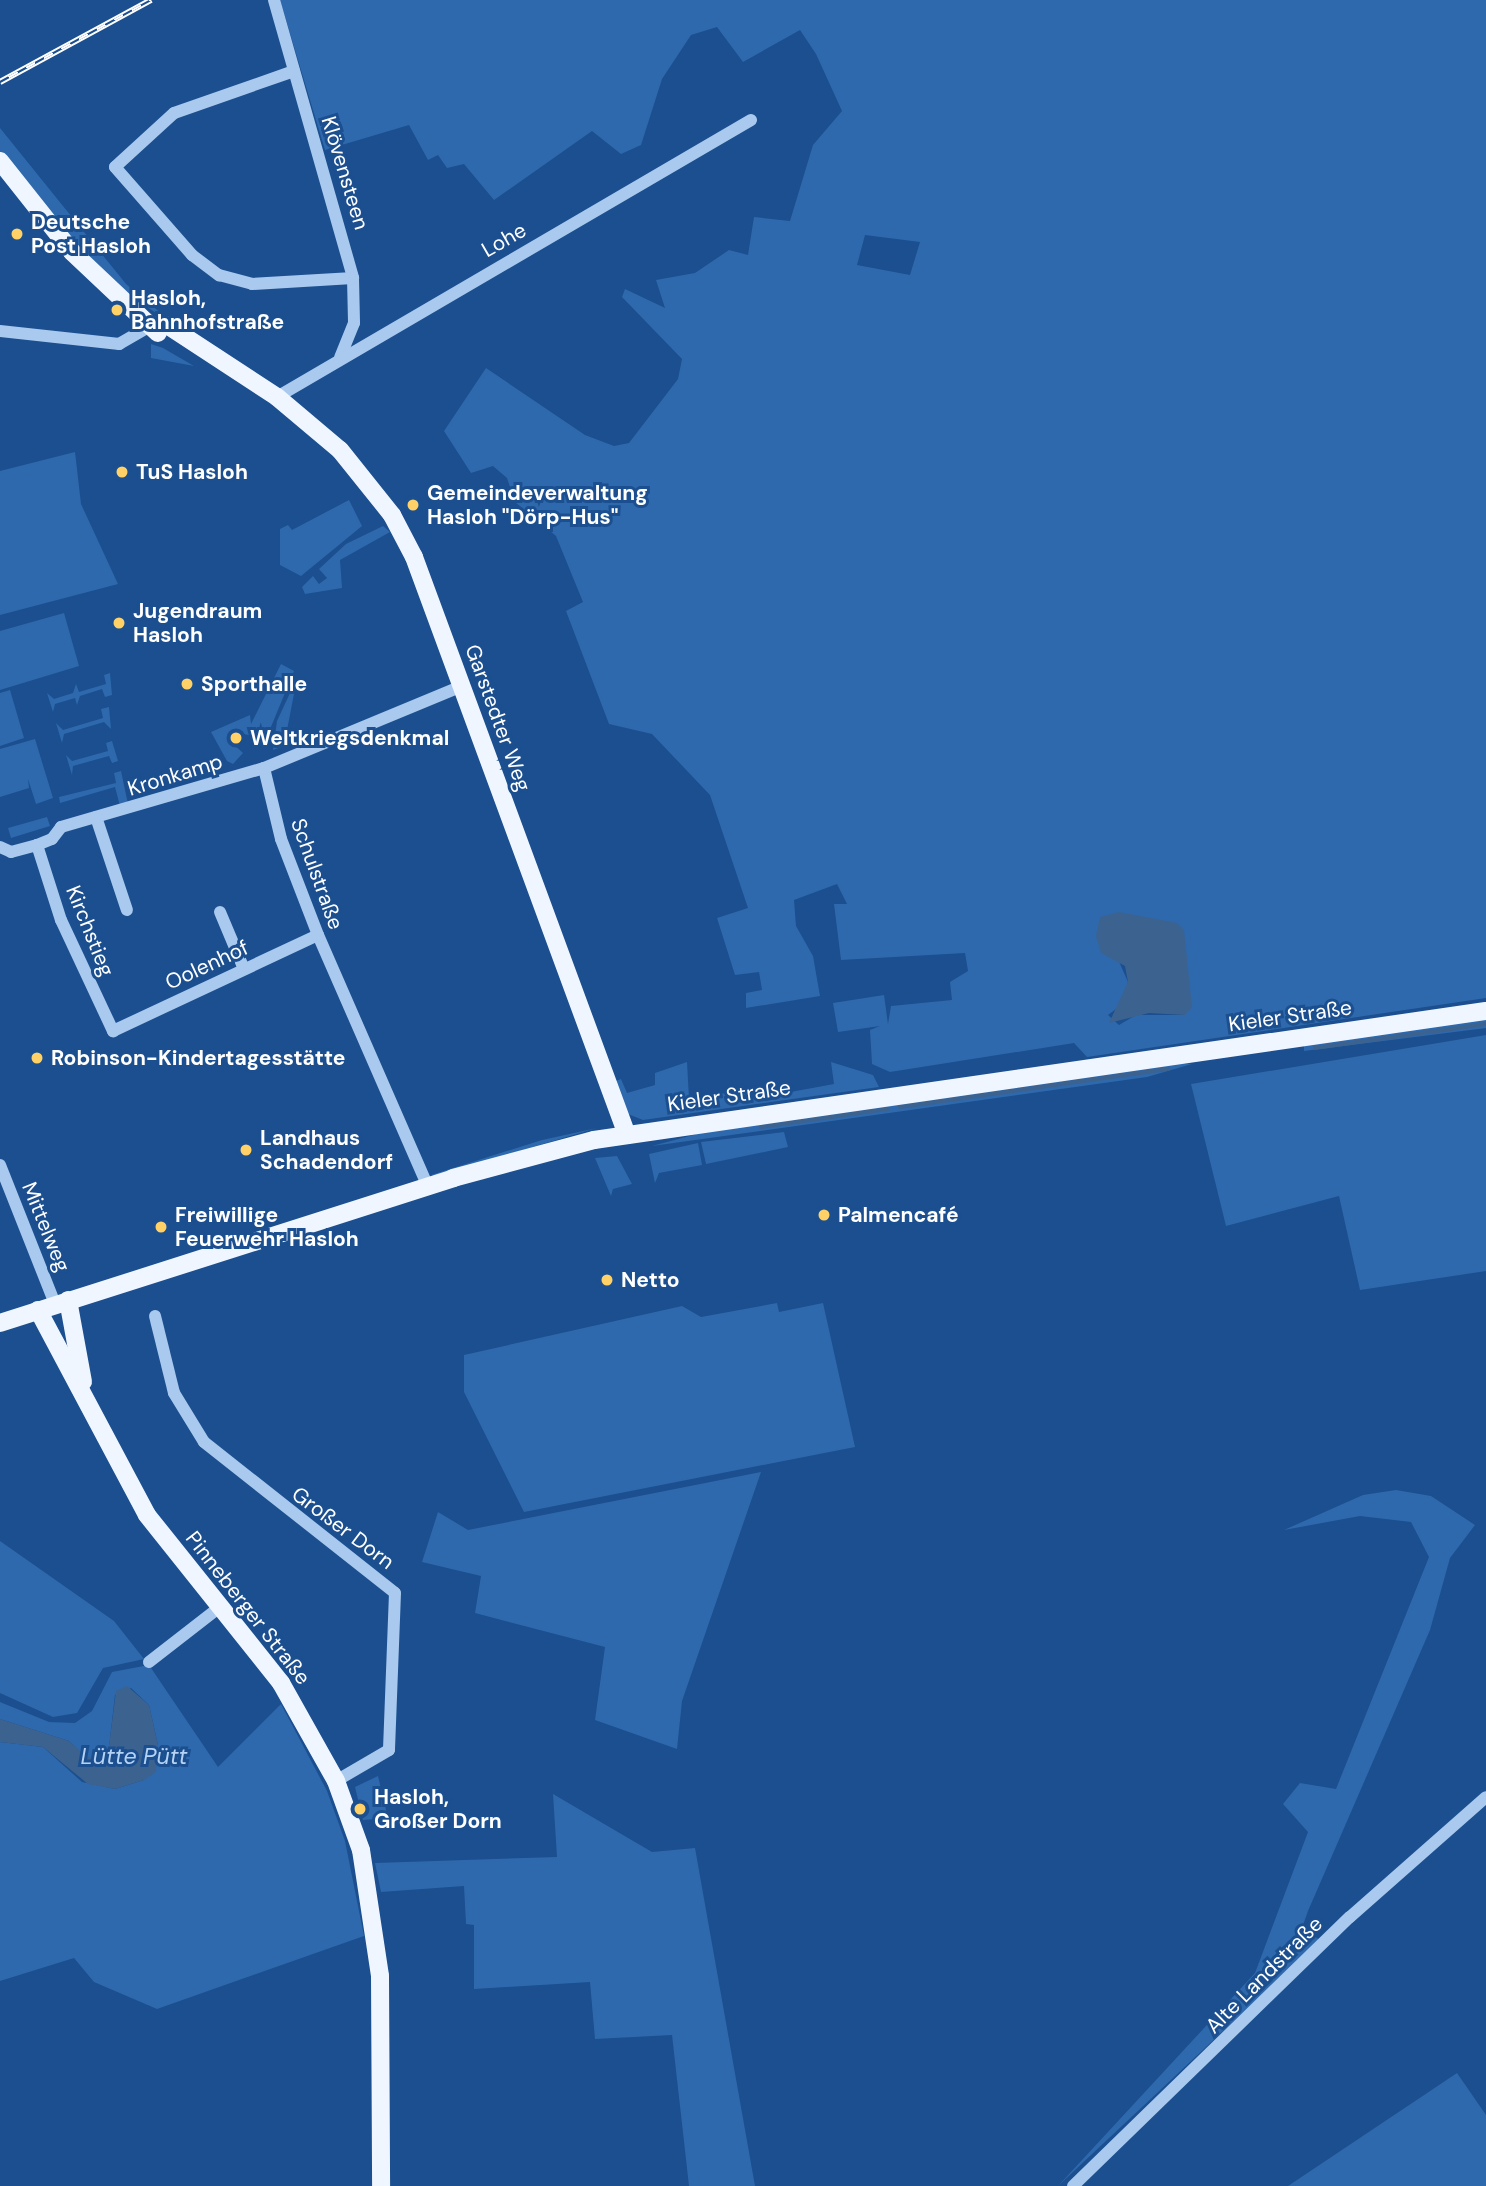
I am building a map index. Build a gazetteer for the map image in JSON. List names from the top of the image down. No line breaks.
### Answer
{"streets":{"main road":["Garstedter Weg","Kieler Straße","Pinneberger Straße"],"street":["Klövensteen","Lohe","Kronkamp","Schulstraße","Kirchstieg","Oolenhof","Mittelweg","Großer Dorn","Alte Landstraße"]},"crossings":[["Klövensteen","Lohe"],["Lohe","Garstedter Weg"],["Garstedter Weg","Kieler Straße"],["Kronkamp","Schulstraße"],["Kronkamp","Kirchstieg"],["Schulstraße","Oolenhof"],["Schulstraße","Kieler Straße"],["Kirchstieg","Oolenhof"],["Kieler Straße","Mittelweg"],["Kieler Straße","Pinneberger Straße"],["Mittelweg","Pinneberger Straße"],["Großer Dorn","Pinneberger Straße"]],"water":["Lütte Pütt"],"places":["Deutsche Post Hasloh","Hasloh, Bahnhofstraße","TuS Hasloh","Gemeindeverwaltung Hasloh \"Dörp-Hus\"","Jugendraum Hasloh","Sporthalle","Weltkriegsdenkmal","Robinson-Kindertagesstätte","Landhaus Schadendorf","Palmencafé","Freiwillige Feuerwehr Hasloh","Netto","Hasloh, Großer Dorn"]}
